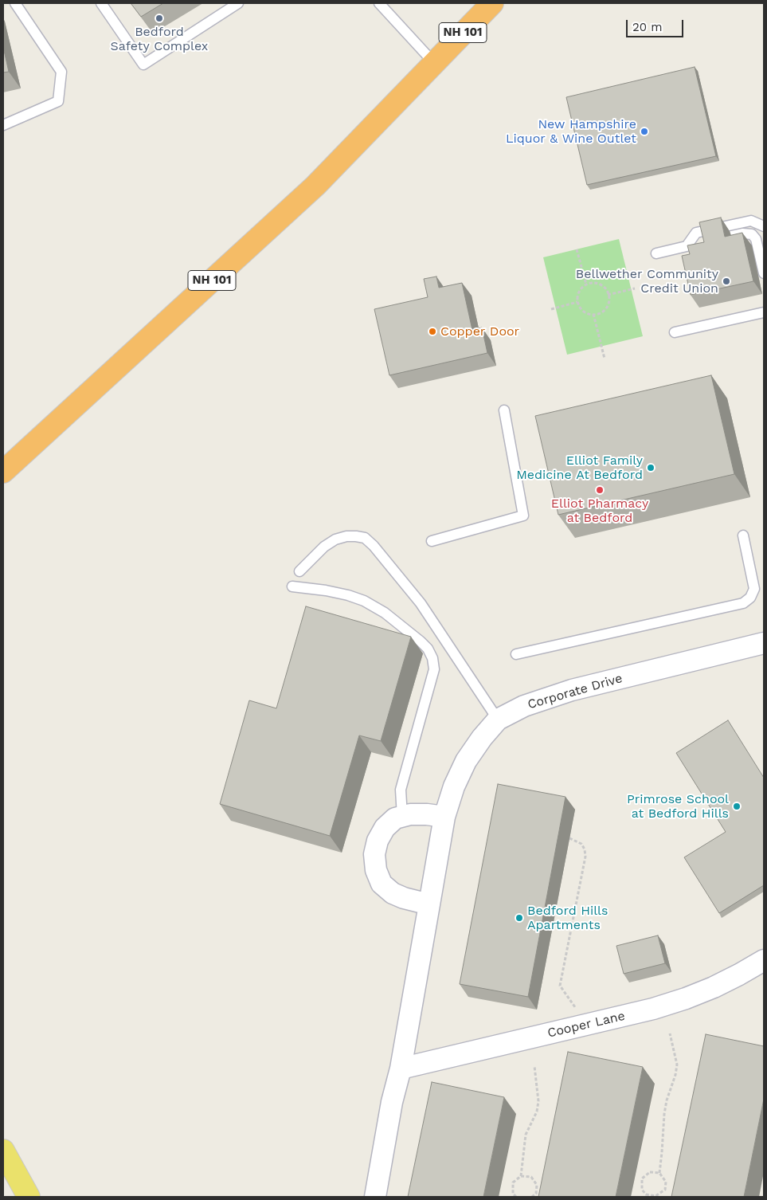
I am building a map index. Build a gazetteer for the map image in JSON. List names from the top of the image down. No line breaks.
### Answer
{"streets":{"highway":["NH 101"],"street":["Corporate Drive","Cooper Lane"]},"places":["Bedford Safety Complex","New Hampshire Liquor & Wine Outlet","Bellwether Community Credit Union","Copper Door","Elliot Family Medicine At Bedford","Elliot Pharmacy at Bedford","Primrose School at Bedford Hills","Bedford Hills Apartments"],"scale_bar":"20 m"}
